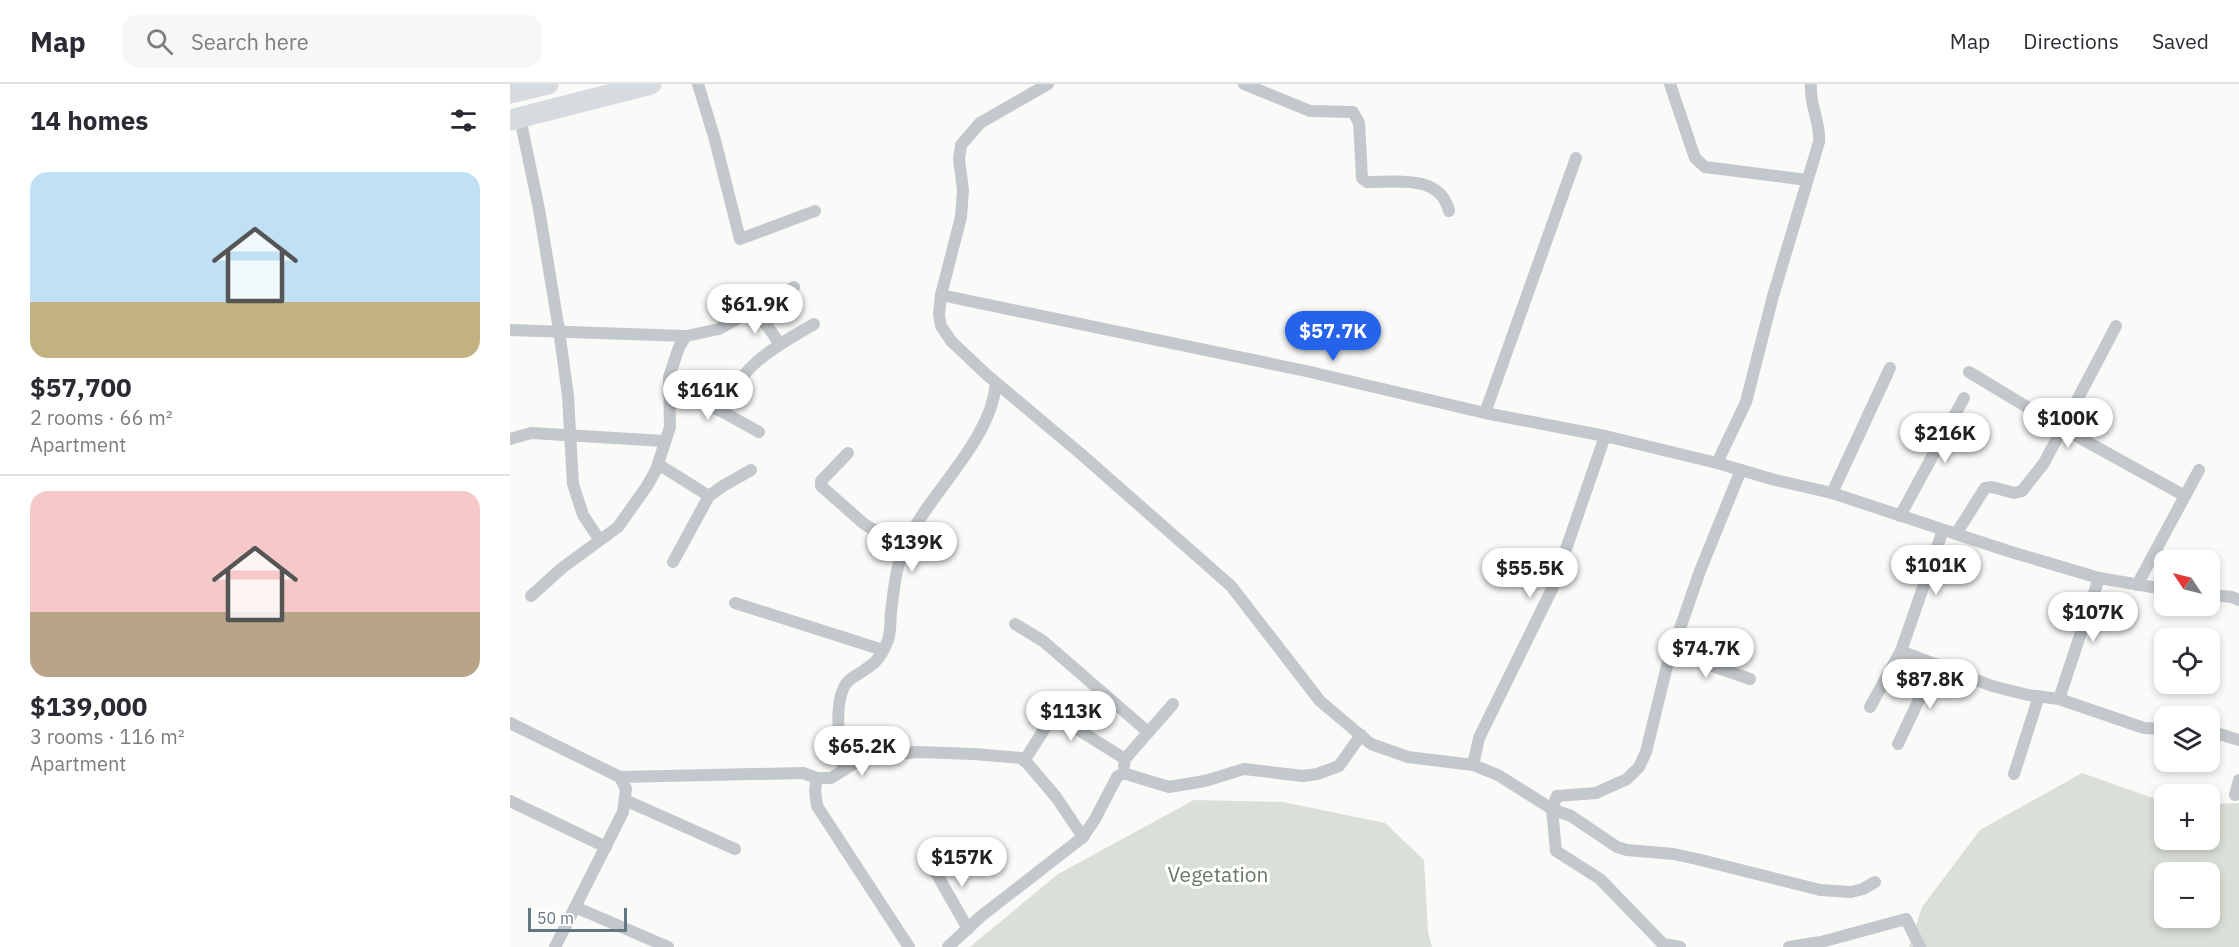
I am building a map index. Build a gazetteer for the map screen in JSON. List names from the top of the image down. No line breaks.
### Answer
{"parks":["Vegetation"],"scale_bar":"50 m","north":"top left","page":{"header":"Map","search":"Search here","nav":["Map","Directions","Saved"],"heading":"14 homes","list":[{"name":"$57,700","note":"2 rooms · 66 m² · Apartment"},{"name":"$139,000","note":"3 rooms · 116 m² · Apartment"}],"price":["$61.9K","$57.7K","$161K","$100K","$216K","$139K","$101K","$55.5K","$107K","$74.7K","$87.8K","$113K","$65.2K","$157K"],"map_buttons":["+","−"],"scale":"50 m"}}
